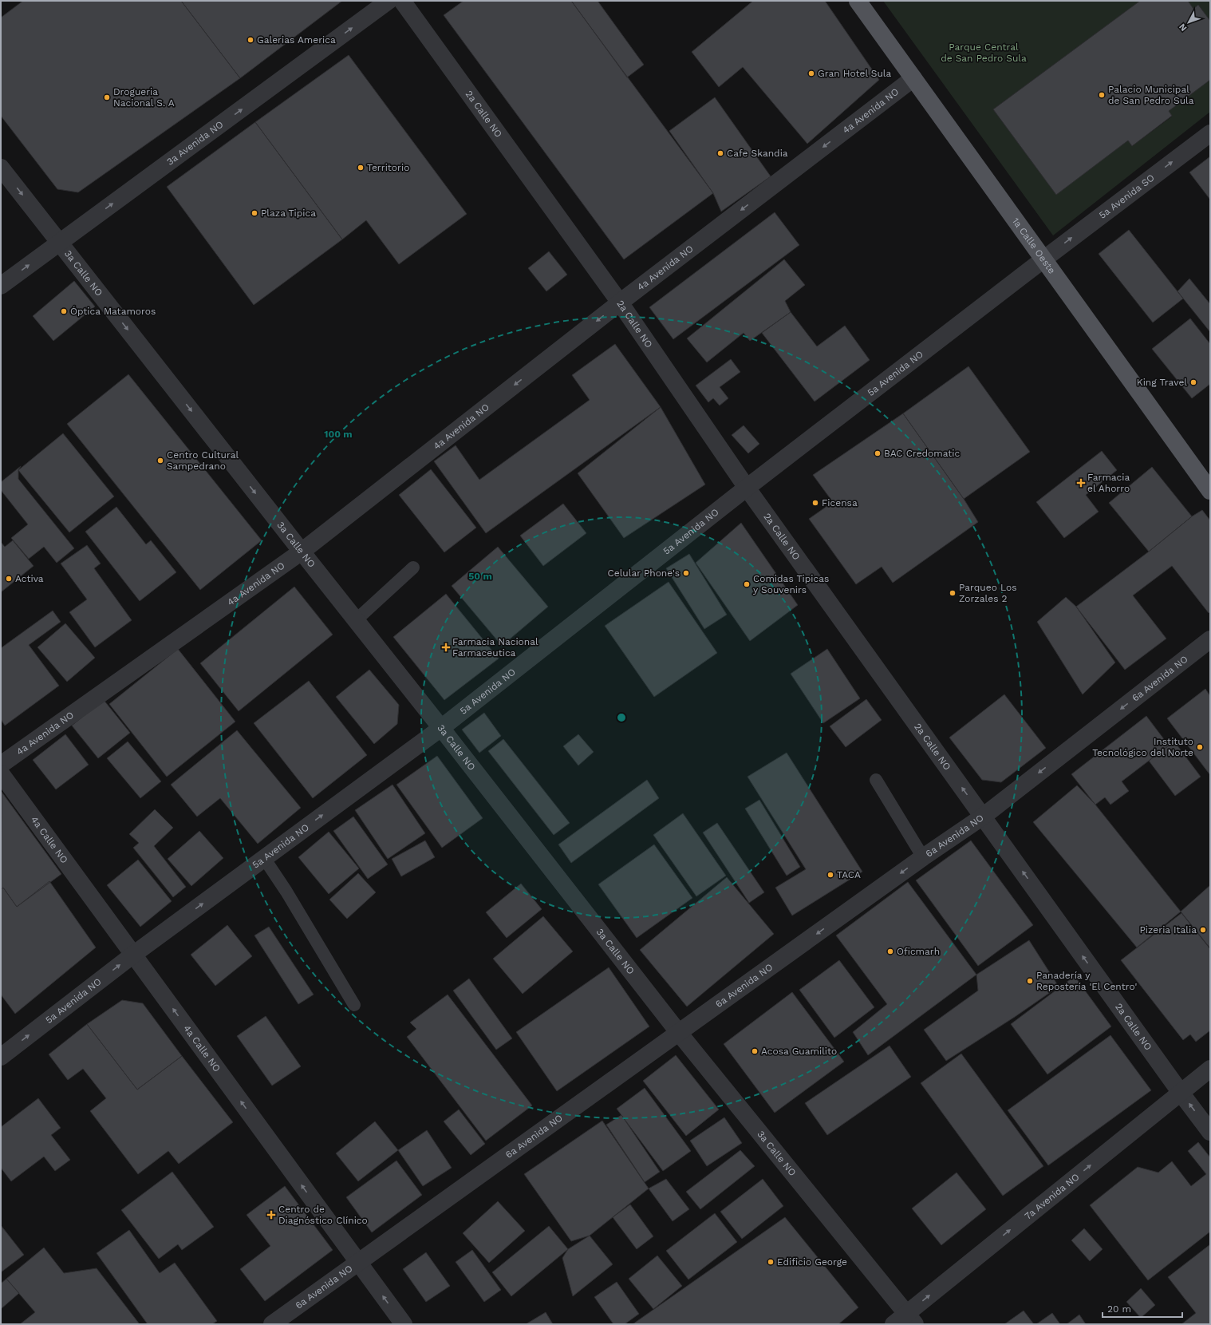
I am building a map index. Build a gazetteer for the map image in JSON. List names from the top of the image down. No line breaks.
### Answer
{"streets":{"main road":["1a Calle Oeste"],"street":["4a Avenida NO","2a Calle NO","3a Avenida NO","5a Avenida SO","3a Calle NO","5a Avenida NO","6a Avenida NO","4a Calle NO","7a Avenida NO"]},"crossings":[["4a Avenida NO","2a Calle NO"],["4a Avenida NO","1a Calle Oeste"],["4a Avenida NO","3a Calle NO"],["2a Calle NO","5a Avenida NO"],["2a Calle NO","6a Avenida NO"],["2a Calle NO","7a Avenida NO"],["3a Avenida NO","3a Calle NO"],["5a Avenida SO","1a Calle Oeste"],["5a Avenida SO","5a Avenida NO"],["1a Calle Oeste","5a Avenida NO"],["3a Calle NO","5a Avenida NO"],["3a Calle NO","6a Avenida NO"],["3a Calle NO","7a Avenida NO"],["5a Avenida NO","4a Calle NO"],["6a Avenida NO","4a Calle NO"]],"one_way":["4a Avenida NO","2a Calle NO","3a Avenida NO","5a Avenida SO","5a Avenida NO","6a Avenida NO","4a Calle NO","7a Avenida NO"],"parks":["Parque Central de San Pedro Sula"],"places":{"other":["Galerias America","Gran Hotel Sula","Palacio Municipal de San Pedro Sula","Drogueria Nacional S. A","Cafe Skandia","Territorio","Plaza Tipica","Óptica Matamoros","King Travel","BAC Credomatic","Centro Cultural Sampedrano","Ficensa","Celular Phone's","Activa","Comidas Tipicas y Souvenirs","Parqueo Los Zorzales 2","Instituto Tecnológico del Norte","TACA","Pizeria Italia","Oficmarh","Panadería y Repostería 'El Centro'","Acosa Guamilito","Edificio George"],"health":["Farmacia el Ahorro","Farmacia Nacional Farmaceutica","Centro de Diagnóstico Clínico"]},"scale_bar":"20 m","north":"bottom left","rings":["100 m","50 m"]}
